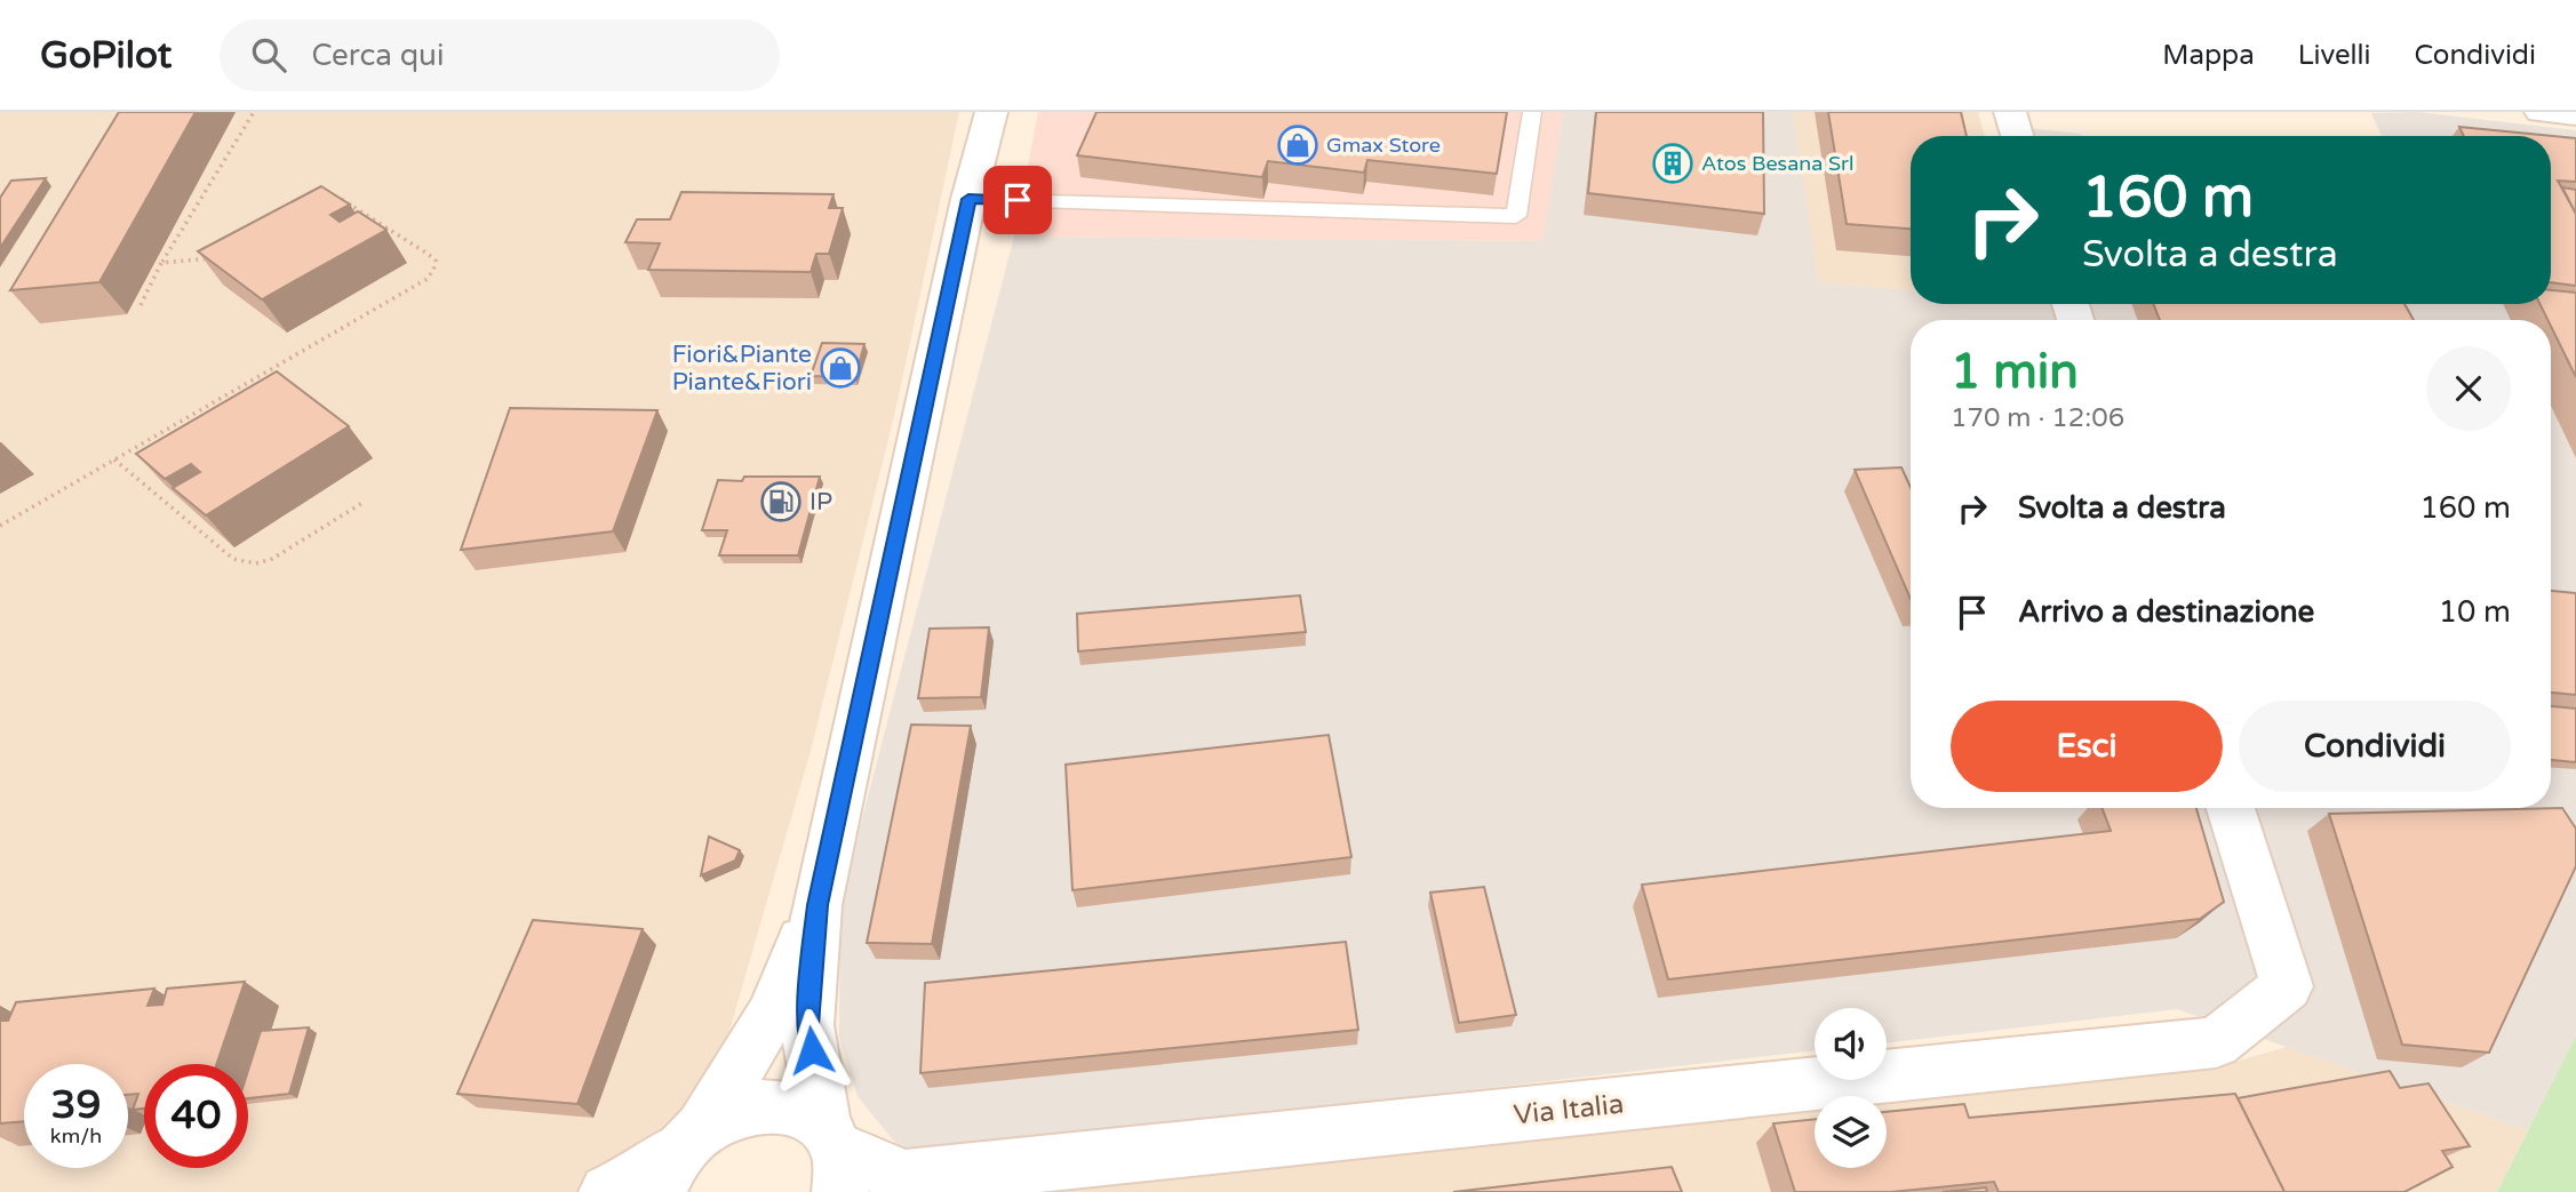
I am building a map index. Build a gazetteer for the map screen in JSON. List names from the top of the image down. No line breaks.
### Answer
{"streets":{"street":["Via Italia"]},"places":{"shop":["Gmax Store","Fiori&Piante Piante&Fiori"],"building":["Atos Besana Srl"],"fuel station":["IP"]},"page":{"header":"GoPilot","search":"Cerca qui","nav":["Mappa","Livelli","Condividi"],"turn":["160 m","Svolta a destra"],"heading":["1 min","170 m · 12:06"],"list":[{"name":"Svolta a destra","value":"160 m"},{"name":"Arrivo a destinazione","value":"10 m"}],"buttons":["Esci","Condividi"],"speed":"39 km/h","limit":"40"}}
